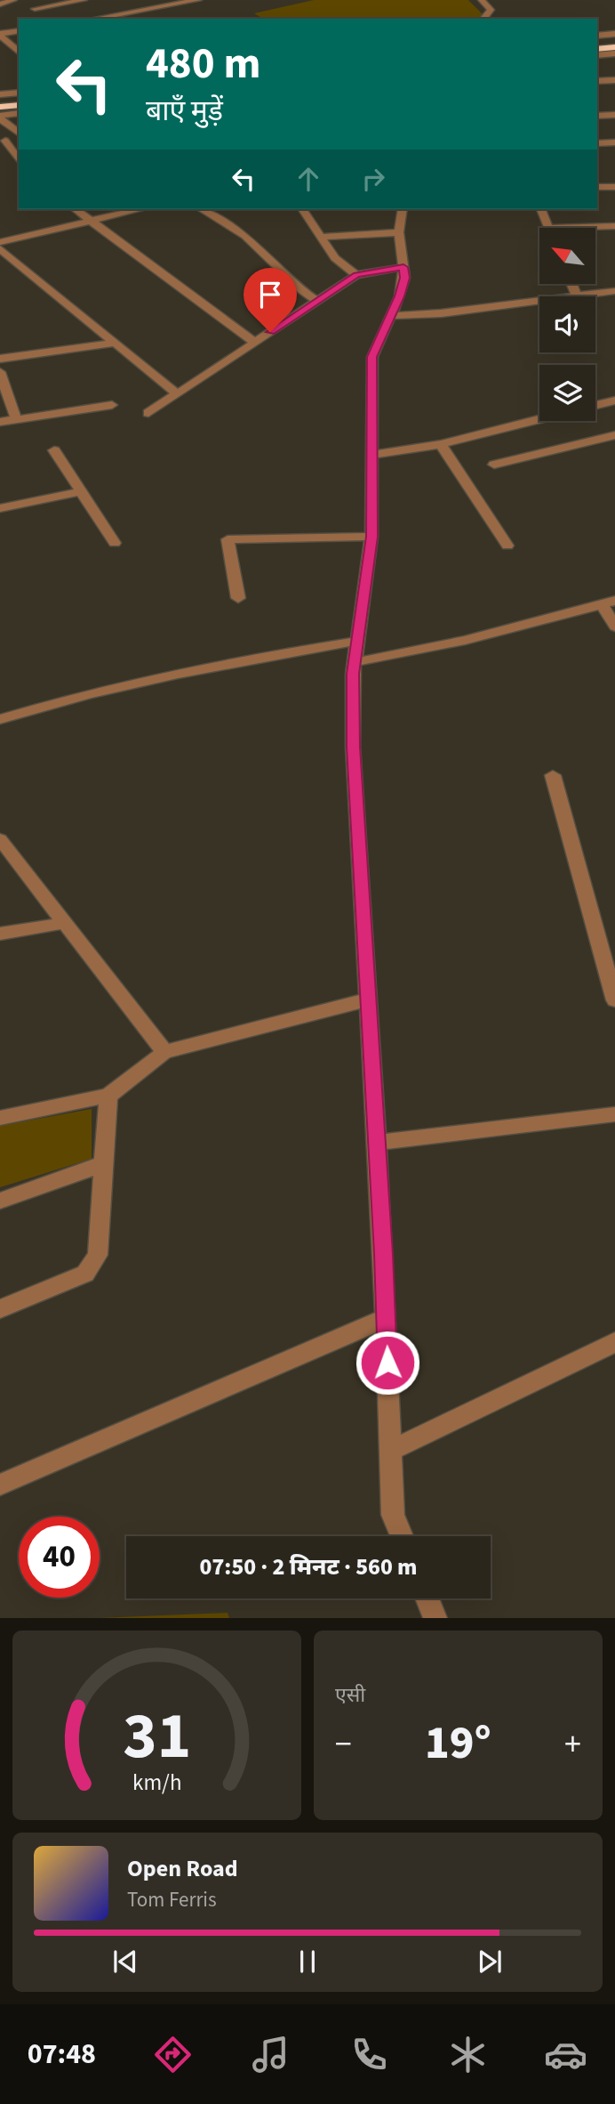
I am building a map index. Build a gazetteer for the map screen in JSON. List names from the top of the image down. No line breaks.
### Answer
{"north":"top left","page":{"turn":["480 m","बाएँ मुड़ें"],"limit":"40","trip":"07:50 · 2 मिनट · 560 m","tile":"एसी","heat":["−","19°","+"],"song":["Open Road","Tom Ferris"],"tabs":"07:48","gauge":["31","km/h"]}}
